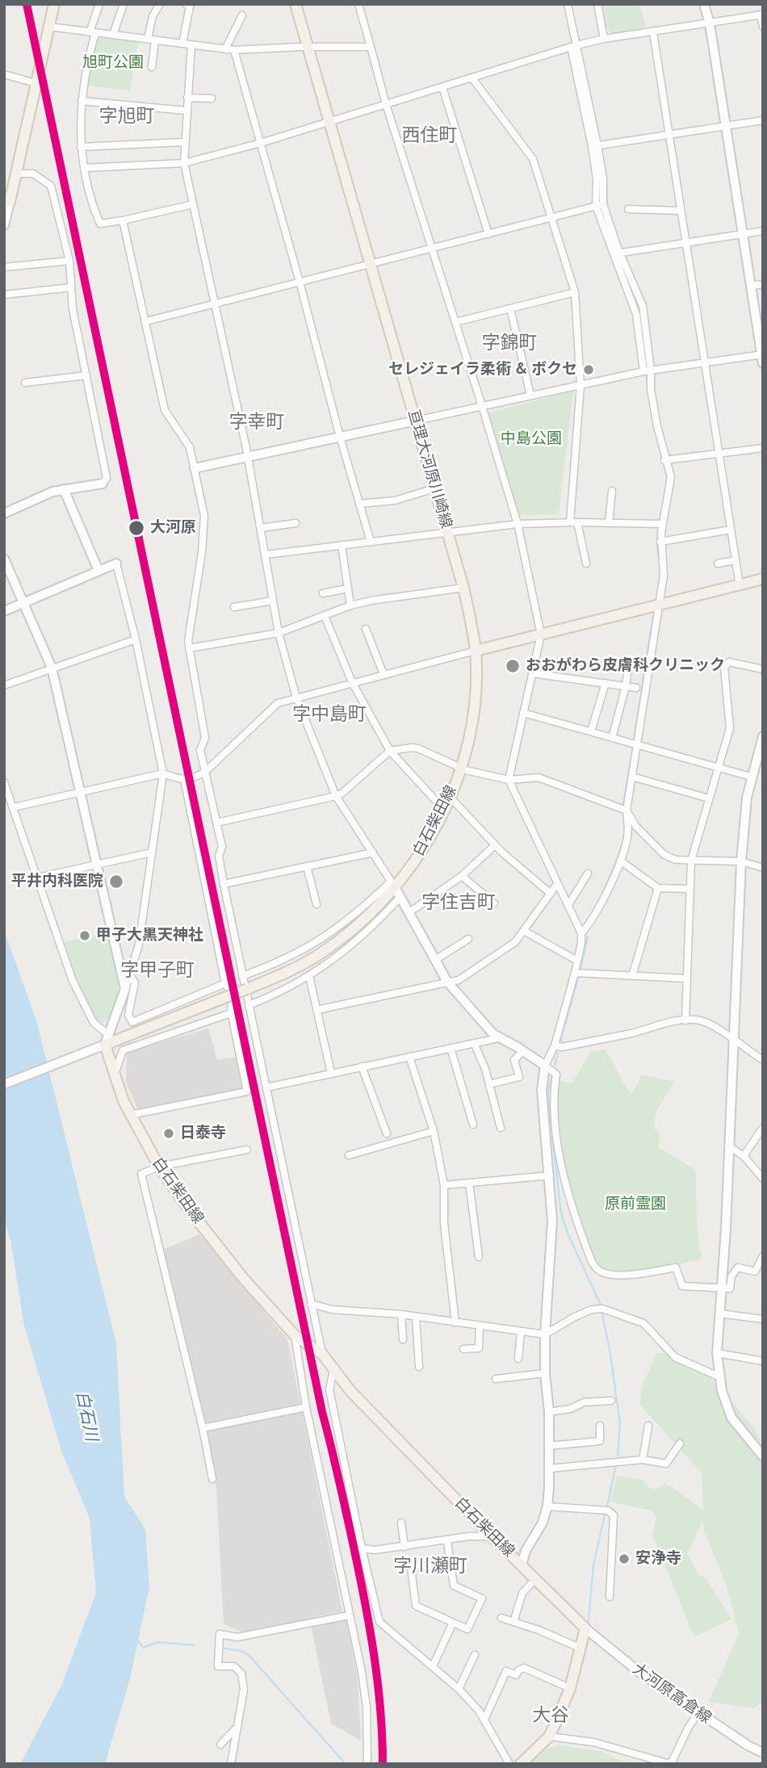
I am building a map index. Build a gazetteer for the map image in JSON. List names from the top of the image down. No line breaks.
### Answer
{"streets":{"main road":["亘理大河原川崎線","白石柴田線"],"street":["大河原高倉線"]},"crossings":[["亘理大河原川崎線","白石柴田線"],["白石柴田線","大河原高倉線"]],"districts":["字旭町","西住町","字錦町","字幸町","字中島町","字住吉町","字甲子町","字川瀬町","大谷"],"water":["白石川"],"parks":["旭町公園","中島公園","原前霊園"],"places":["セレジェイラ柔術 & ボクセ","大河原","おおがわら皮膚科クリニック","平井内科医院","甲子大黒天神社","日泰寺","安浄寺"]}
